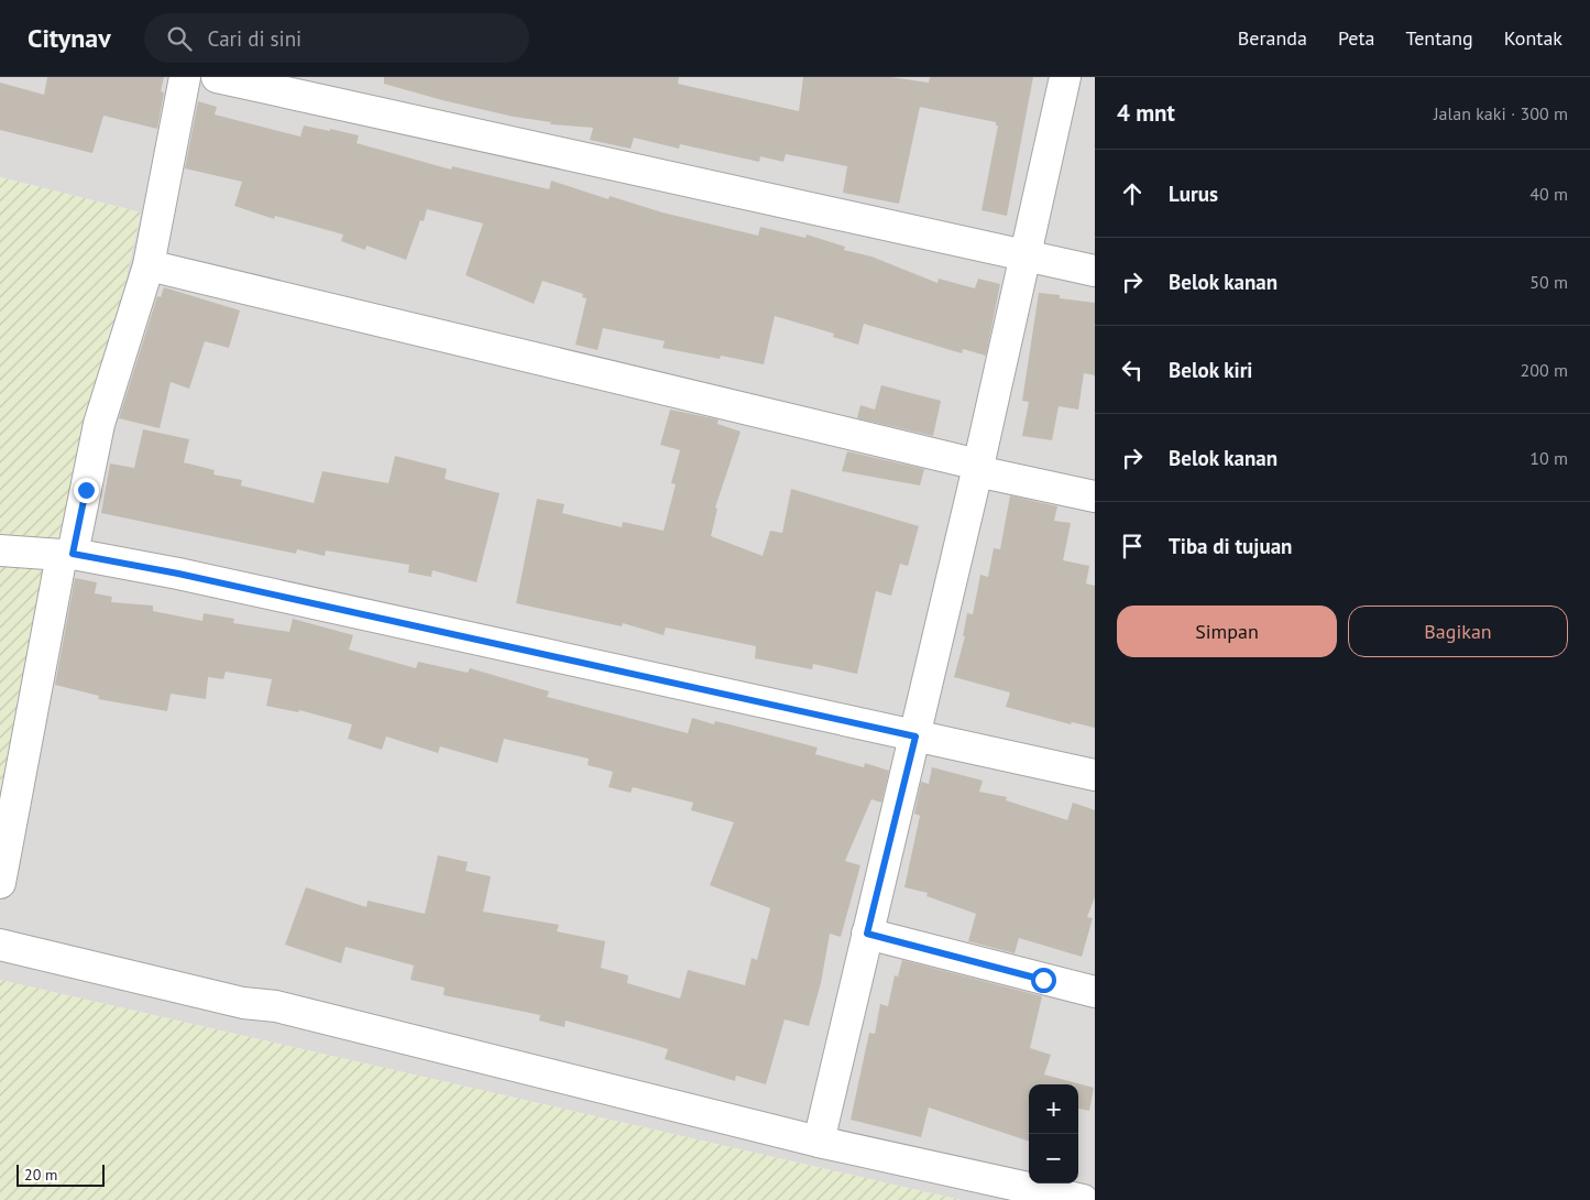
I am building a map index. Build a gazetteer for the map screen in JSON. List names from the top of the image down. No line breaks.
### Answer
{"scale_bar":"20 m","page":{"header":"Citynav","search":"Cari di sini","nav":["Beranda","Peta","Tentang","Kontak"],"heading":["4 mnt","Jalan kaki · 300 m"],"list":[["Lurus","40 m"],["Belok kanan","50 m"],["Belok kiri","200 m"],["Belok kanan","10 m"],"Tiba di tujuan"],"buttons":["Simpan","Bagikan"],"map_buttons":["+","−"],"scale":"20 m"}}
